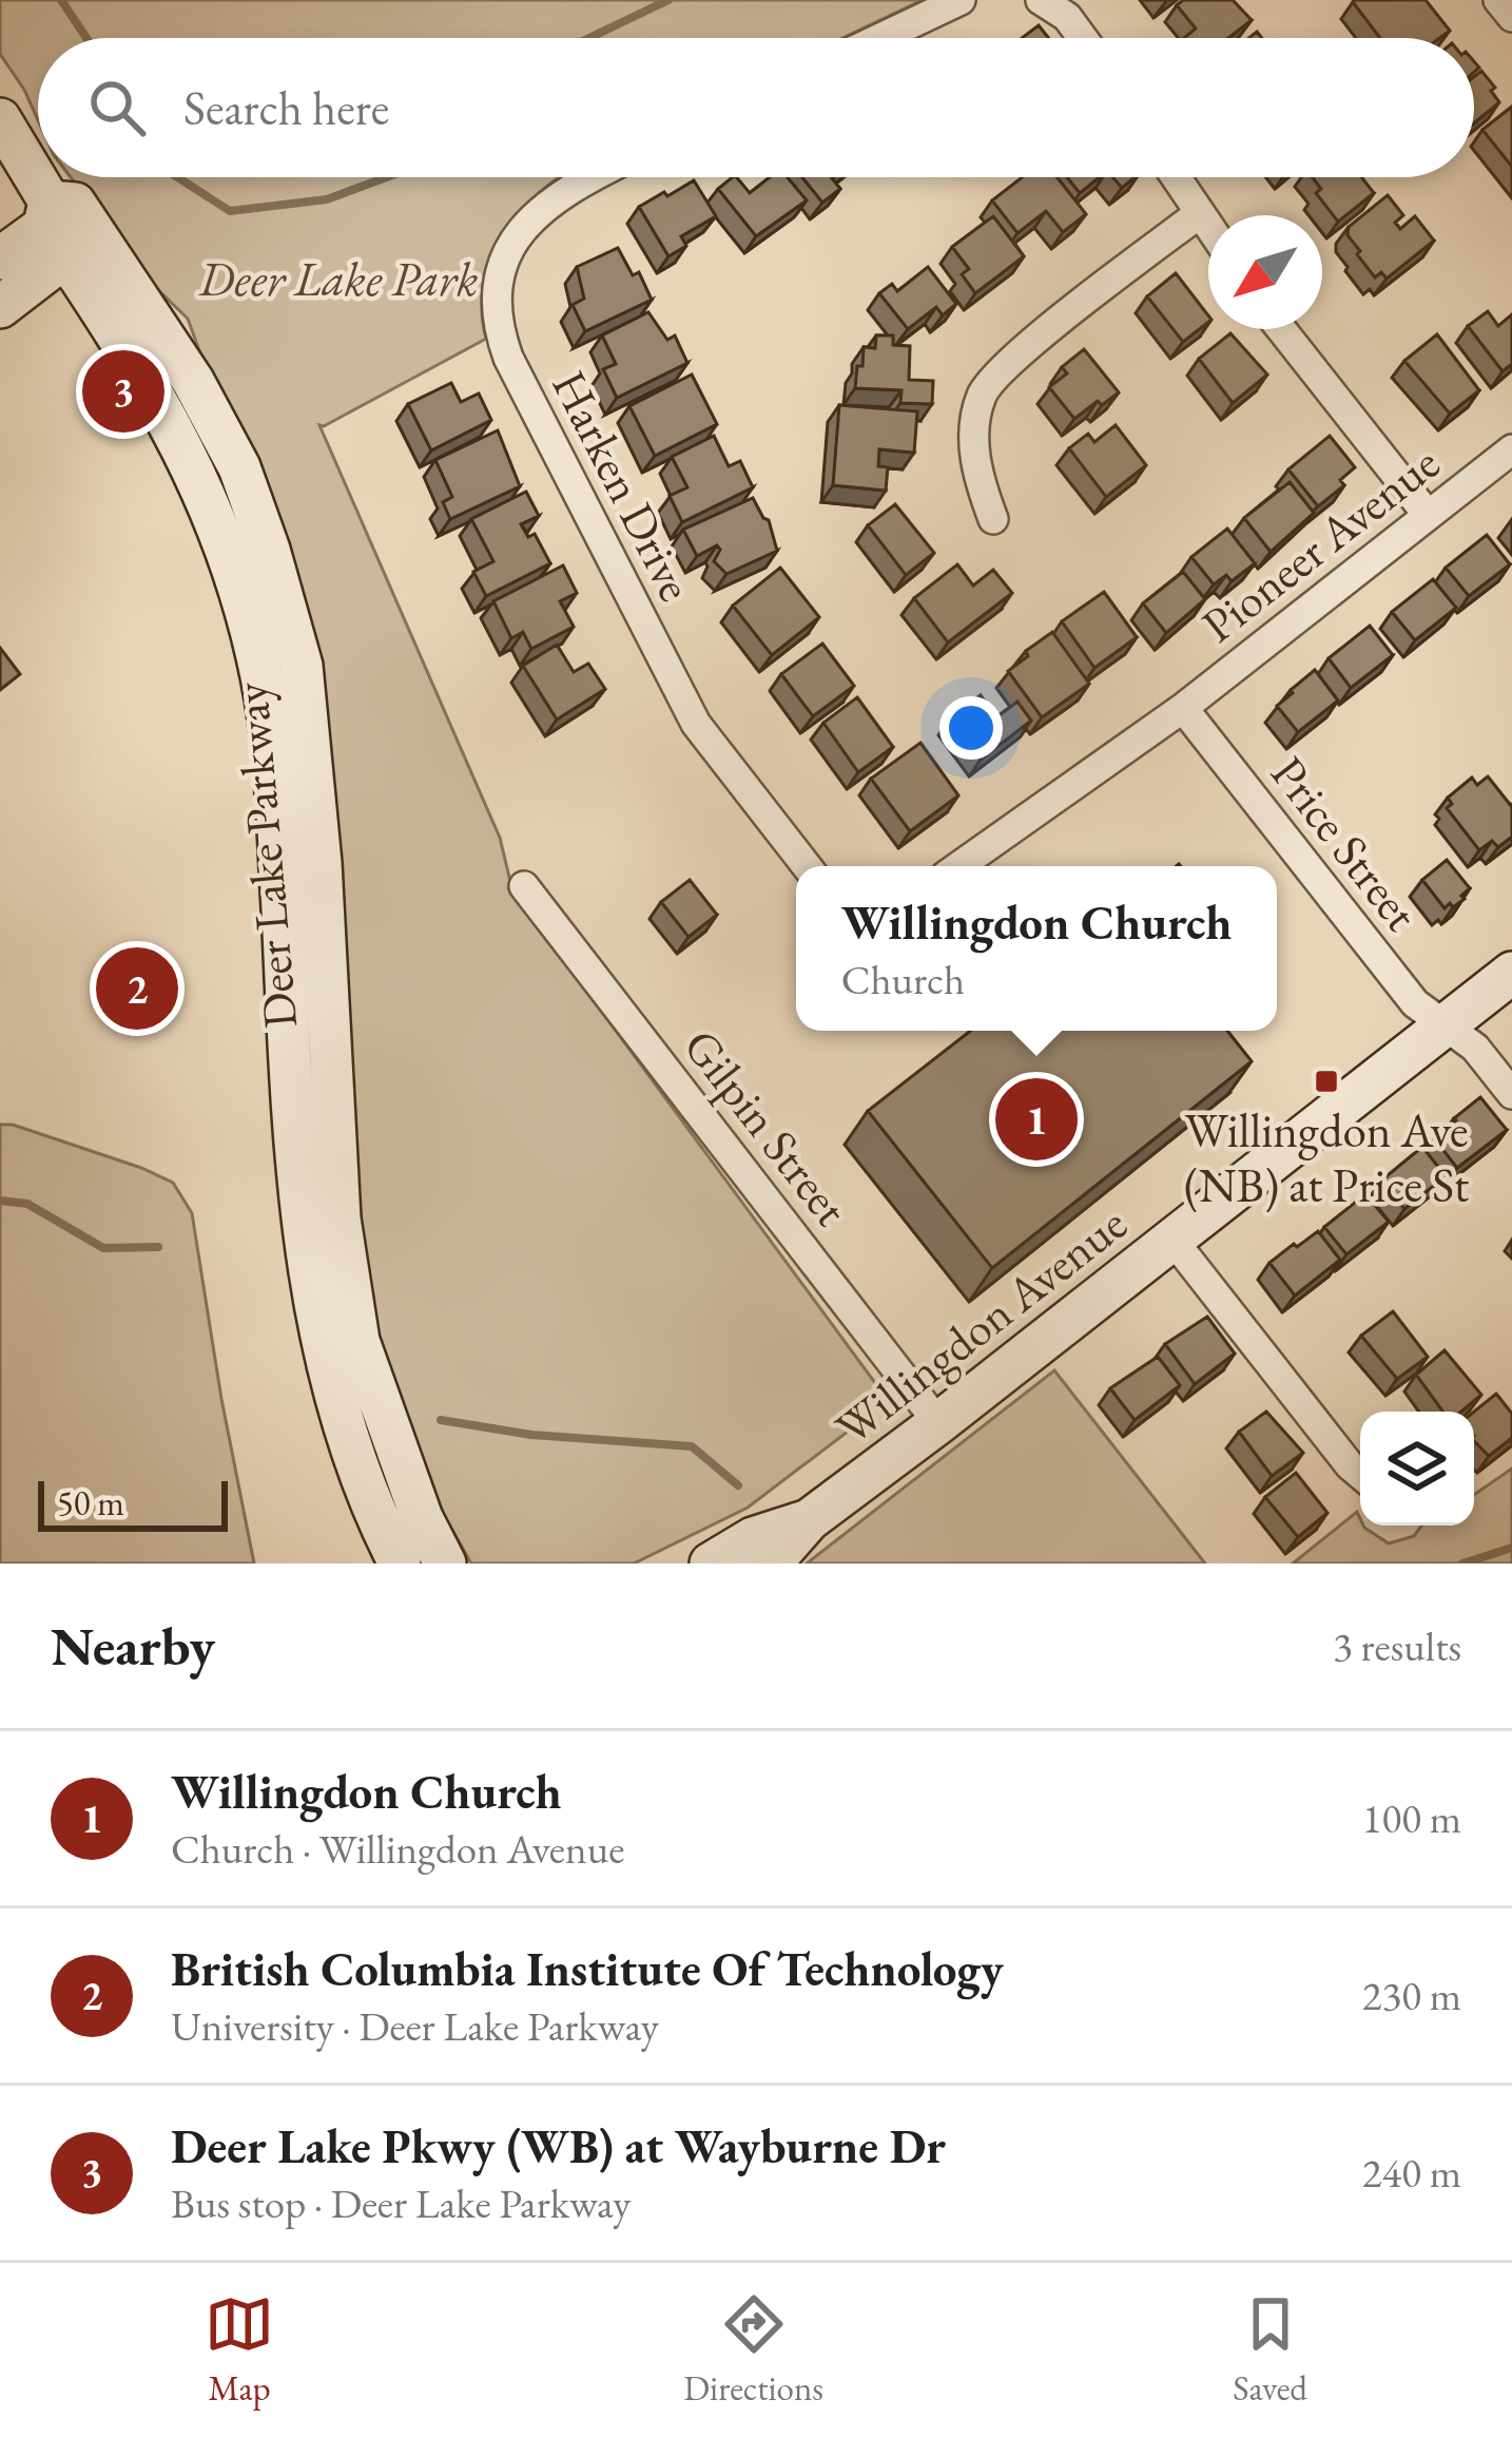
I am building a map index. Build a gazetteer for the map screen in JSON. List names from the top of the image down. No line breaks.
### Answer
{"streets":{"main road":["Deer Lake Parkway","Willingdon Avenue"],"street":["Harken Drive","Pioneer Avenue","Price Street","Gilpin Street"]},"crossings":[["Pioneer Avenue","Price Street"],["Price Street","Willingdon Avenue"],["Gilpin Street","Willingdon Avenue"]],"parks":["Deer Lake Park"],"places":{"transit":["Willingdon Ave (NB) at Price St"]},"scale_bar":"50 m","north":"bottom left","page":{"search":"Search here","pins":["3","2","1"],"popup":["Willingdon Church","Church"],"scale":"50 m","heading":["Nearby","3 results"],"list":[{"mark":"1","name":"Willingdon Church","note":"Church · Willingdon Avenue","value":"100 m"},{"mark":"2","name":"British Columbia Institute Of Technology","note":"University · Deer Lake Parkway","value":"230 m"},{"mark":"3","name":"Deer Lake Pkwy (WB) at Wayburne Dr","note":"Bus stop · Deer Lake Parkway","value":"240 m"}],"nav":["Map","Directions","Saved"]}}
